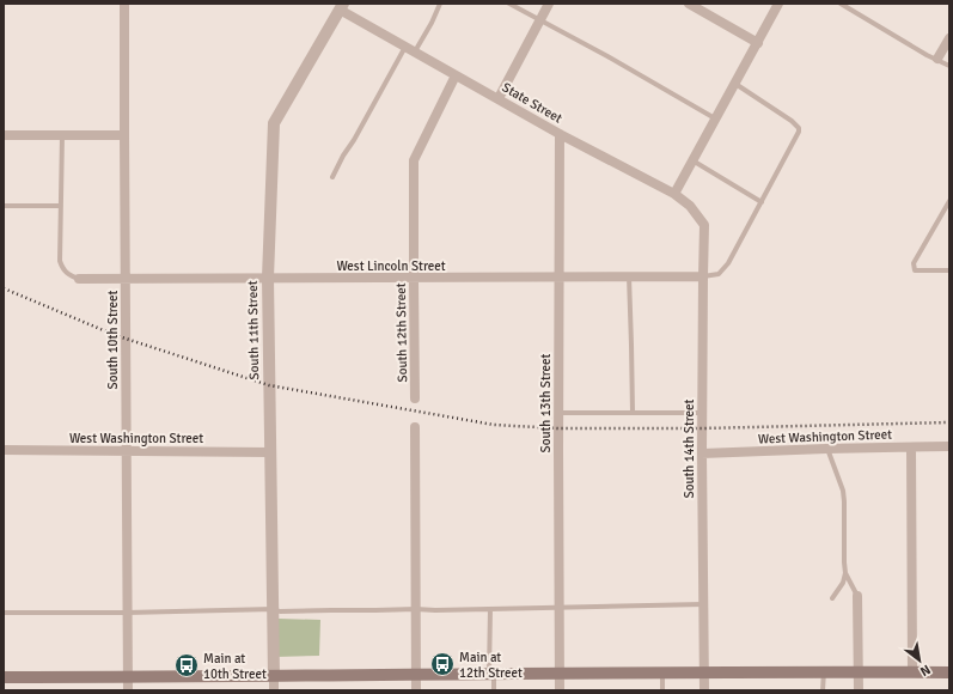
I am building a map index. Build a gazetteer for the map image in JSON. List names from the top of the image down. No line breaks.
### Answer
{"streets":{"street":["State Street","West Lincoln Street","South 11th Street","South 12th Street","South 10th Street","South 13th Street","West Washington Street","South 14th Street"]},"crossings":[["State Street","South 11th Street"],["State Street","South 12th Street"],["State Street","South 13th Street"],["State Street","South 14th Street"],["West Lincoln Street","South 11th Street"],["West Lincoln Street","South 12th Street"],["West Lincoln Street","South 10th Street"],["West Lincoln Street","South 13th Street"],["West Lincoln Street","South 14th Street"],["South 11th Street","West Washington Street"],["South 10th Street","West Washington Street"],["West Washington Street","South 14th Street"]],"places":{"bus stop":["Main at 12th Street","Main at 10th Street"]},"north":"bottom right"}
